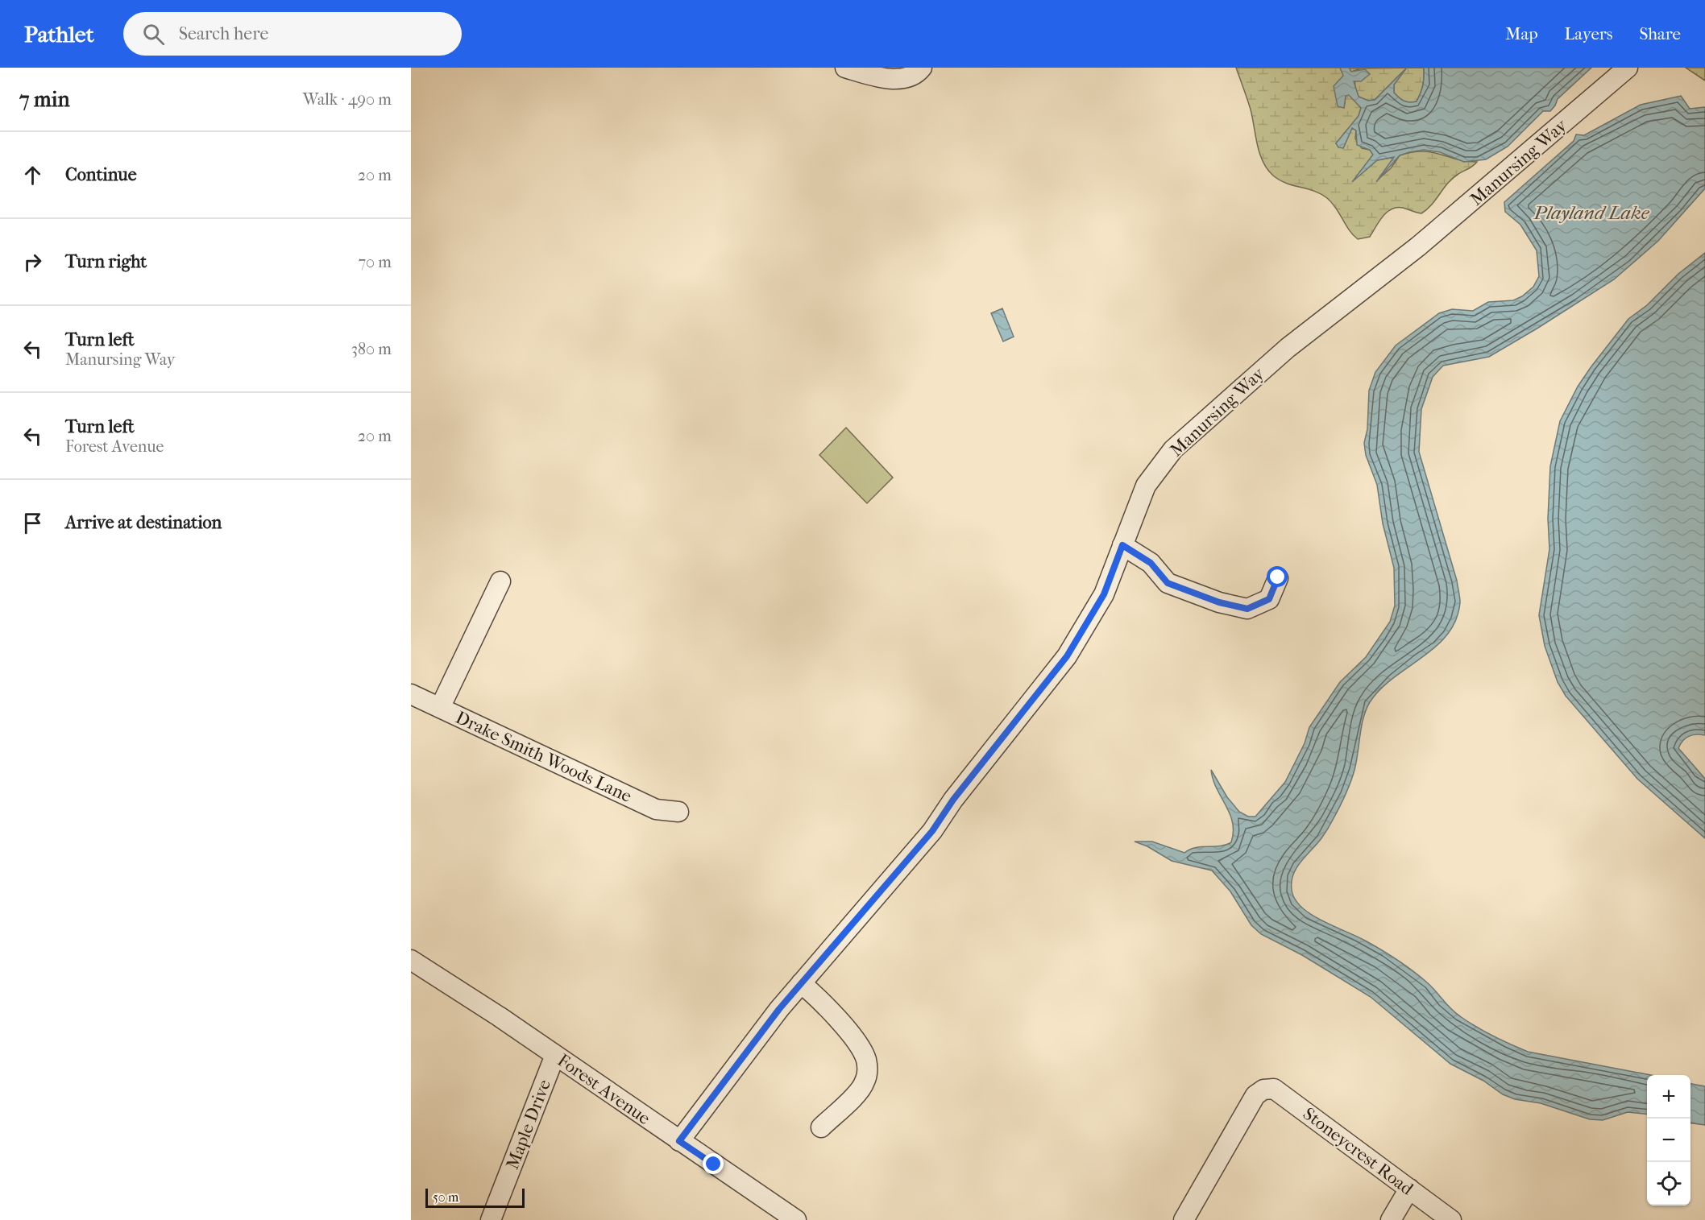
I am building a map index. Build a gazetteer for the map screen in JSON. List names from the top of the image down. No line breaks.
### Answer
{"streets":{"street":["Manursing Way","Drake Smith Woods Lane","Forest Avenue","Maple Drive","Stoneycrest Road"]},"crossings":[["Manursing Way","Forest Avenue"],["Forest Avenue","Maple Drive"]],"water":["Playland Lake"],"scale_bar":"50 m","page":{"header":"Pathlet","search":"Search here","nav":["Map","Layers","Share"],"heading":["7 min","Walk · 490 m"],"list":[["Continue","20 m"],["Turn right","70 m"],["Turn left","Manursing Way","380 m"],["Turn left","Forest Avenue","20 m"],"Arrive at destination"],"map_buttons":["+","−"],"scale":"50 m"}}
